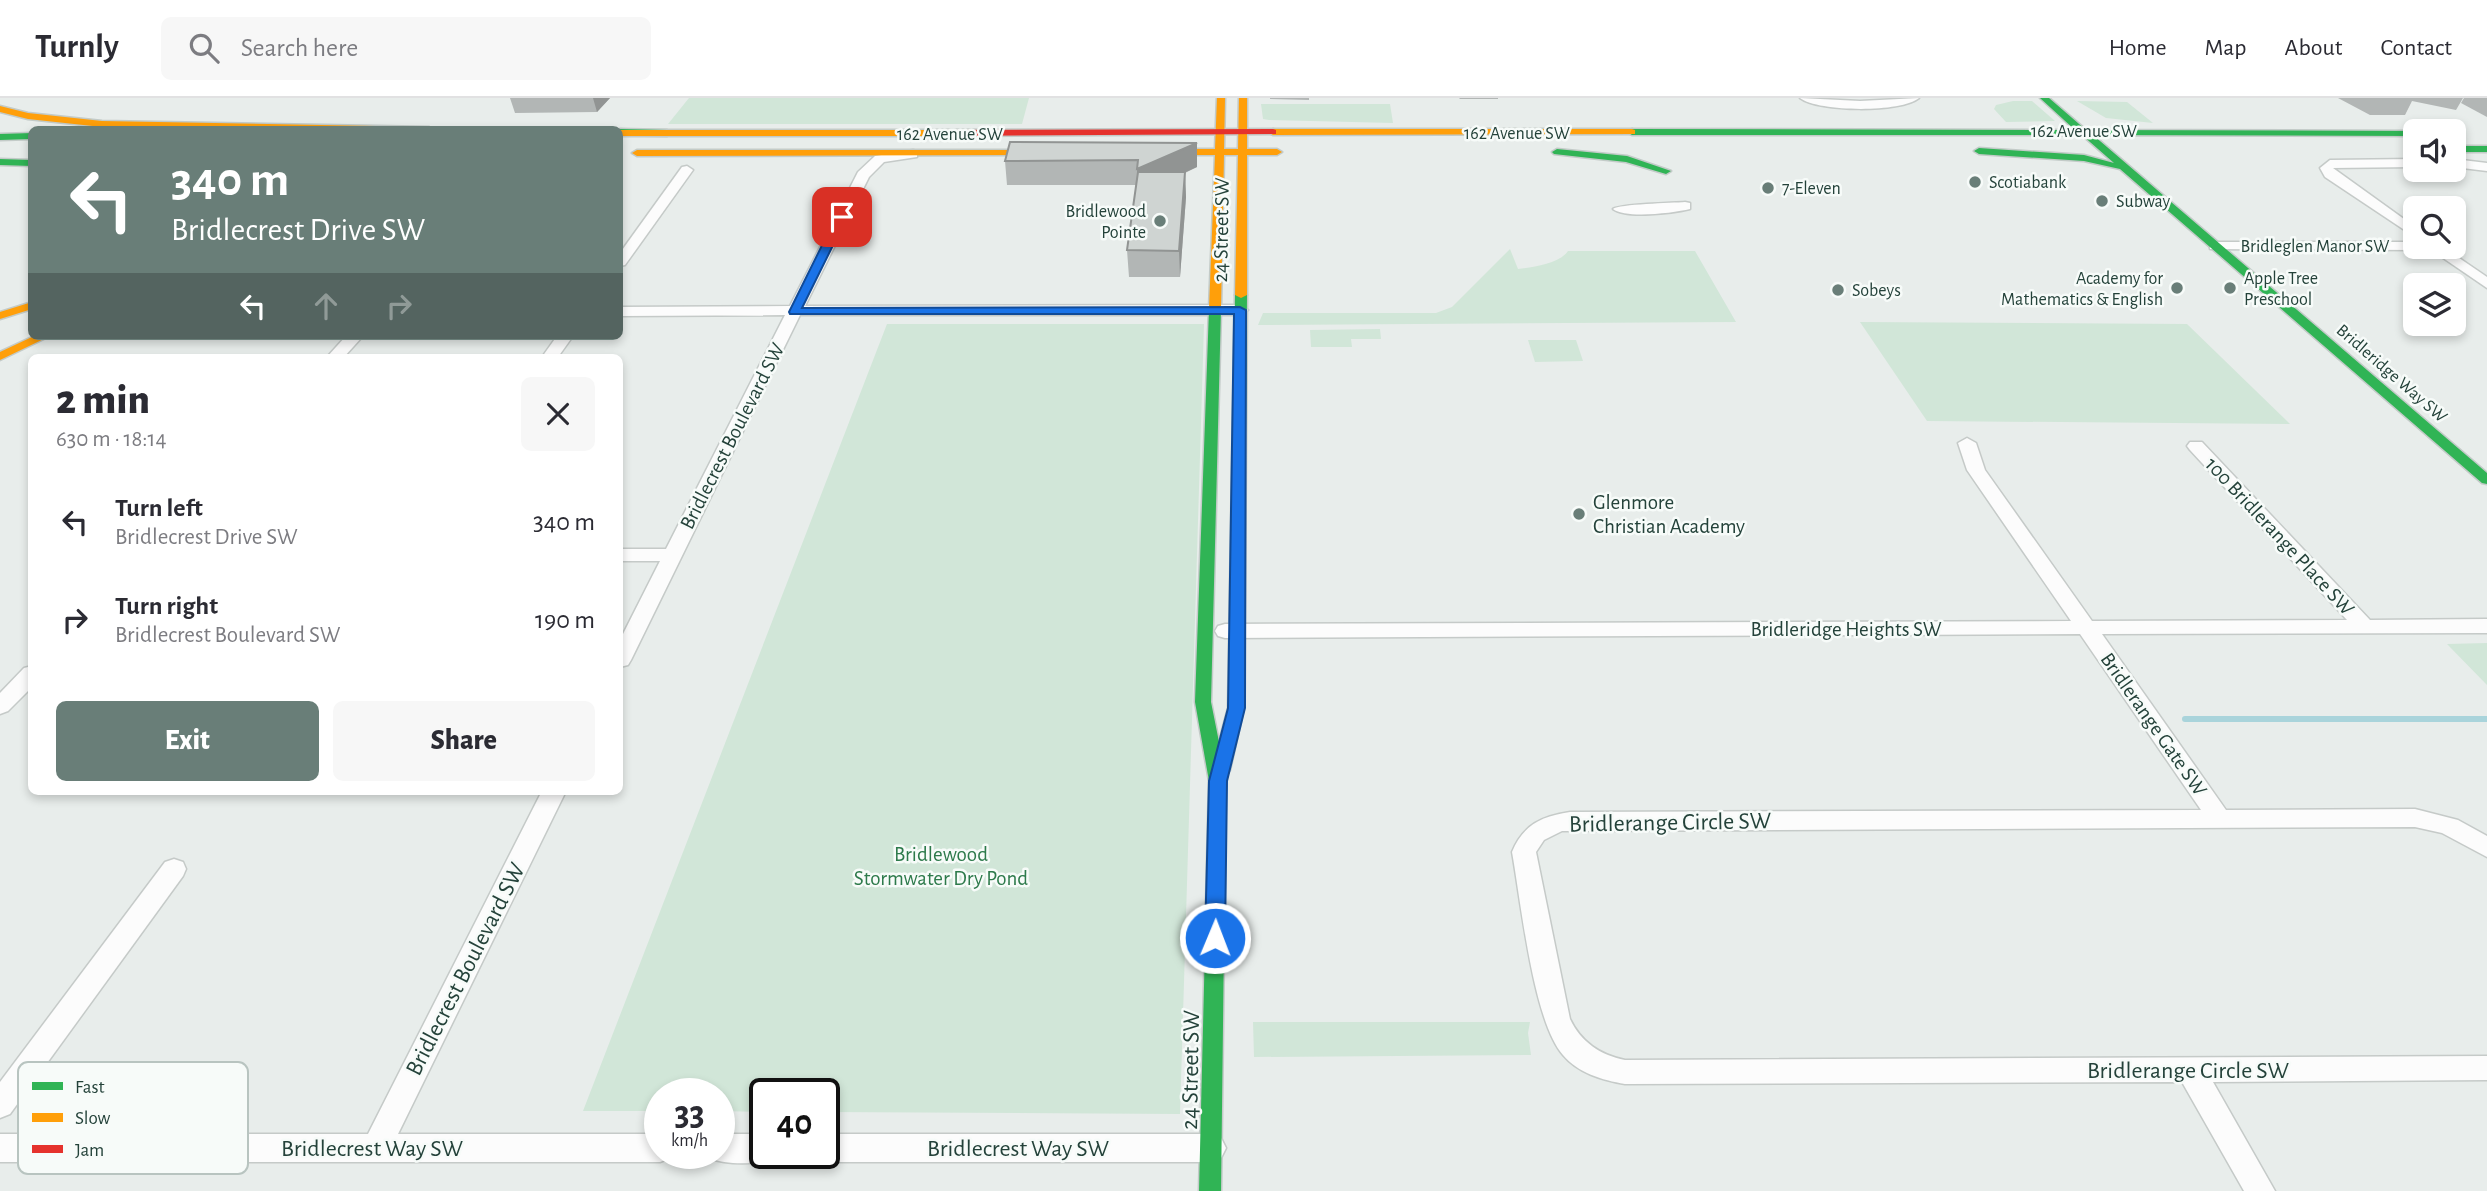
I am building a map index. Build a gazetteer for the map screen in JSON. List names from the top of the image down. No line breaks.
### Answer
{"streets":{"main road":["162 Avenue SW","24 Street SW","Bridleridge Way SW"],"street":["Bridleglen Manor SW","Bridlecrest Boulevard SW","100 Bridlerange Place SW","Bridleridge Heights SW","Bridlerange Gate SW","Bridlerange Circle SW","Bridlecrest Way SW"]},"crossings":[["162 Avenue SW","24 Street SW"],["162 Avenue SW","Bridleridge Way SW"],["24 Street SW","Bridleridge Heights SW"],["24 Street SW","Bridlecrest Way SW"],["Bridleglen Manor SW","Bridleridge Way SW"],["Bridlecrest Boulevard SW","Bridlecrest Way SW"],["100 Bridlerange Place SW","Bridleridge Heights SW"],["Bridleridge Heights SW","Bridlerange Gate SW"],["Bridlerange Gate SW","Bridlerange Circle SW"]],"parks":["Bridlewood Stormwater Dry Pond"],"places":["Scotiabank","7-Eleven","Subway","Bridlewood Pointe","Academy for Mathematics & English","Apple Tree Preschool","Sobeys","Glenmore Christian Academy"],"legend":["Fast","Slow","Jam"],"page":{"header":"Turnly","search":"Search here","nav":["Home","Map","About","Contact"],"turn":["340 m","Bridlecrest Drive SW"],"heading":["2 min","630 m · 18:14"],"list":[{"name":"Turn left","note":"Bridlecrest Drive SW","value":"340 m"},{"name":"Turn right","note":"Bridlecrest Boulevard SW","value":"190 m"}],"buttons":["Exit","Share"],"speed":"33 km/h","limit":"40"}}
